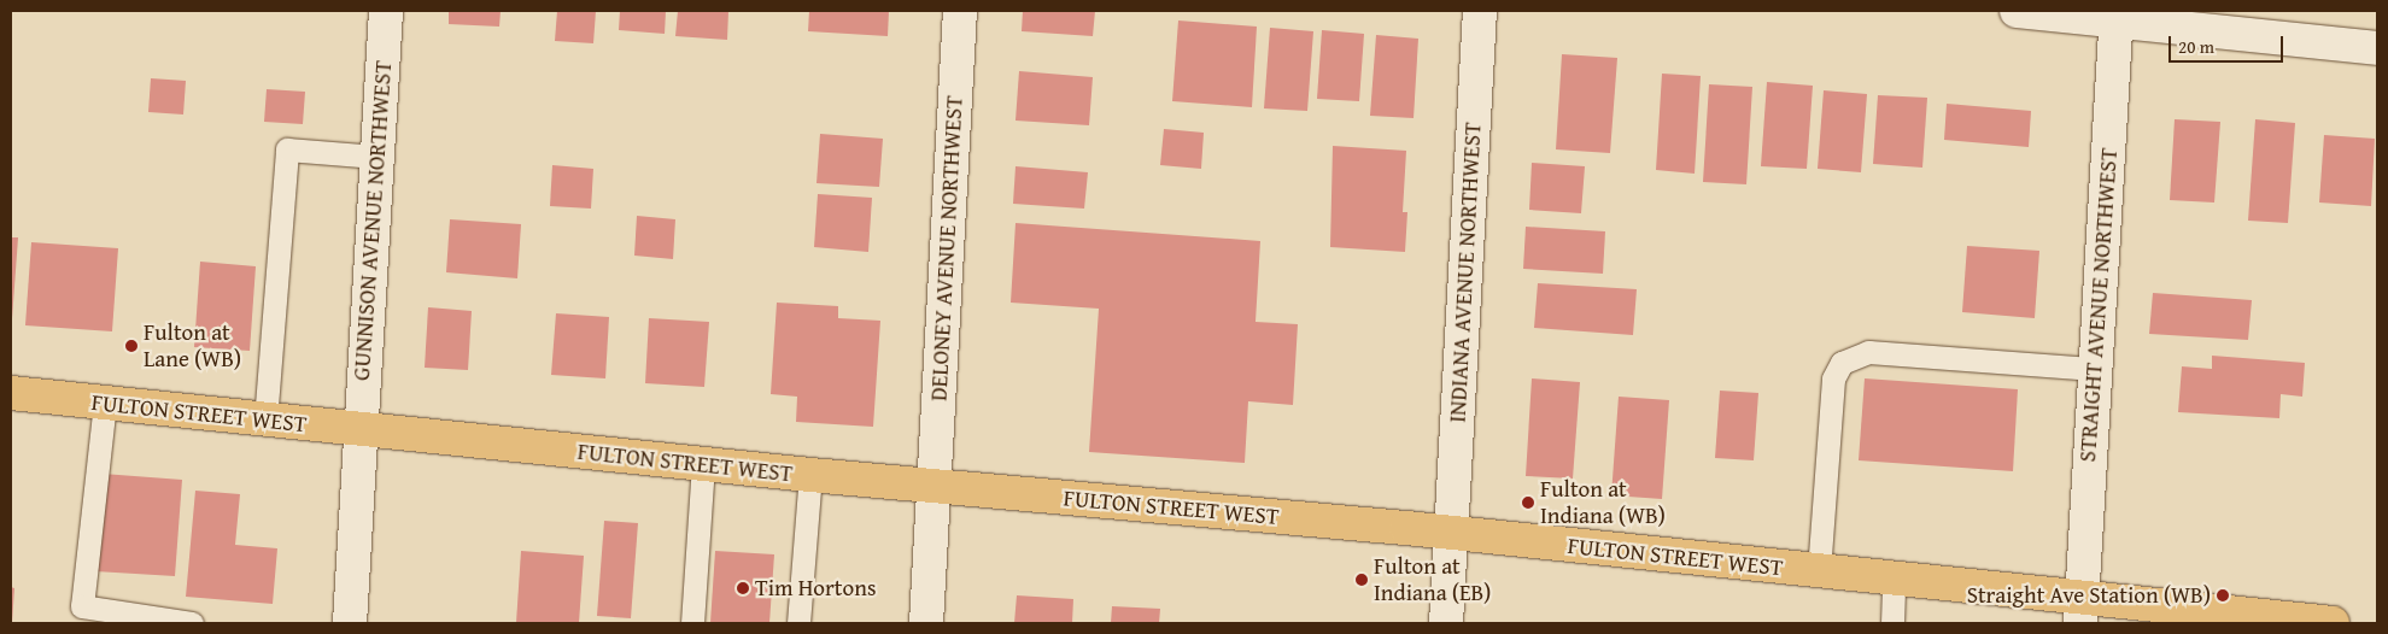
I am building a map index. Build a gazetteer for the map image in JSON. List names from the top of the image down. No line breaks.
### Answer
{"streets":{"main road":["FULTON STREET WEST"],"street":["GUNNISON AVENUE NORTHWEST","DELONEY AVENUE NORTHWEST","INDIANA AVENUE NORTHWEST","STRAIGHT AVENUE NORTHWEST"]},"crossings":[["GUNNISON AVENUE NORTHWEST","FULTON STREET WEST"],["DELONEY AVENUE NORTHWEST","FULTON STREET WEST"],["INDIANA AVENUE NORTHWEST","FULTON STREET WEST"],["STRAIGHT AVENUE NORTHWEST","FULTON STREET WEST"]],"places":["Fulton at Lane (WB)","Fulton at Indiana (WB)","Fulton at Indiana (EB)","Tim Hortons","Straight Ave Station (WB)"],"scale_bar":"20 m"}
